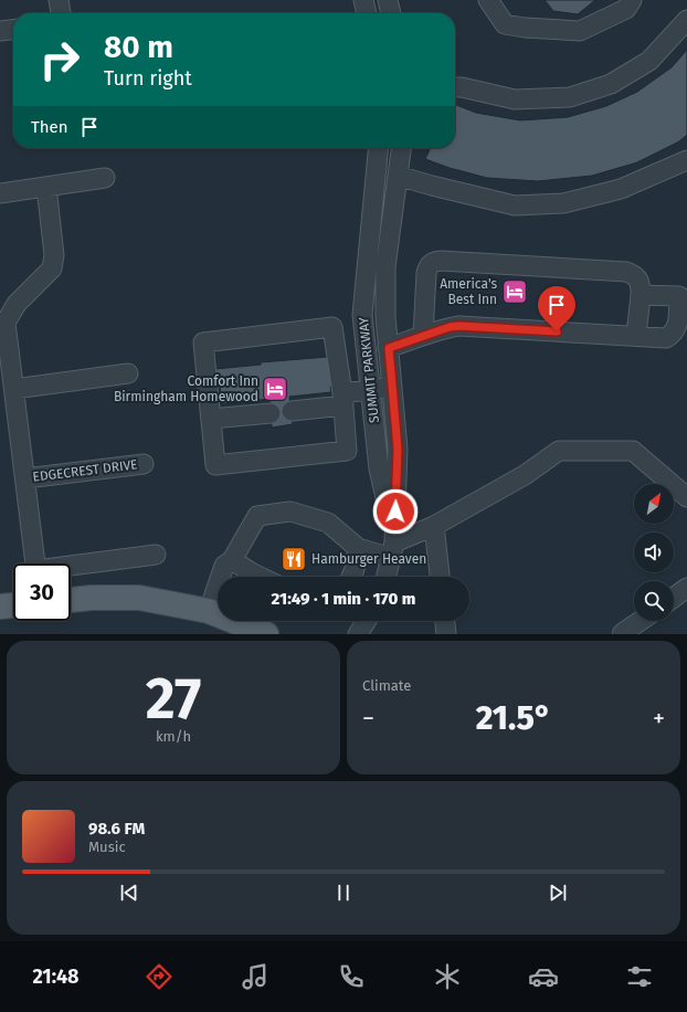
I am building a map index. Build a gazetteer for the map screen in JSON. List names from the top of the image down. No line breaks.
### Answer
{"streets":{"street":["SUMMIT PARKWAY","EDGECREST DRIVE"]},"places":{"hotel":["America's Best Inn","Comfort Inn Birmingham Homewood"],"restaurant":["Hamburger Heaven"]},"north":"top right","page":{"turn":["80 m","Turn right"],"then":"Then","limit":"30","trip":"21:49 · 1 min · 170 m","tile":[["27","km/h"],"Climate"],"heat":["−","21.5°","+"],"song":["98.6 FM","Music"],"tabs":"21:48"}}
